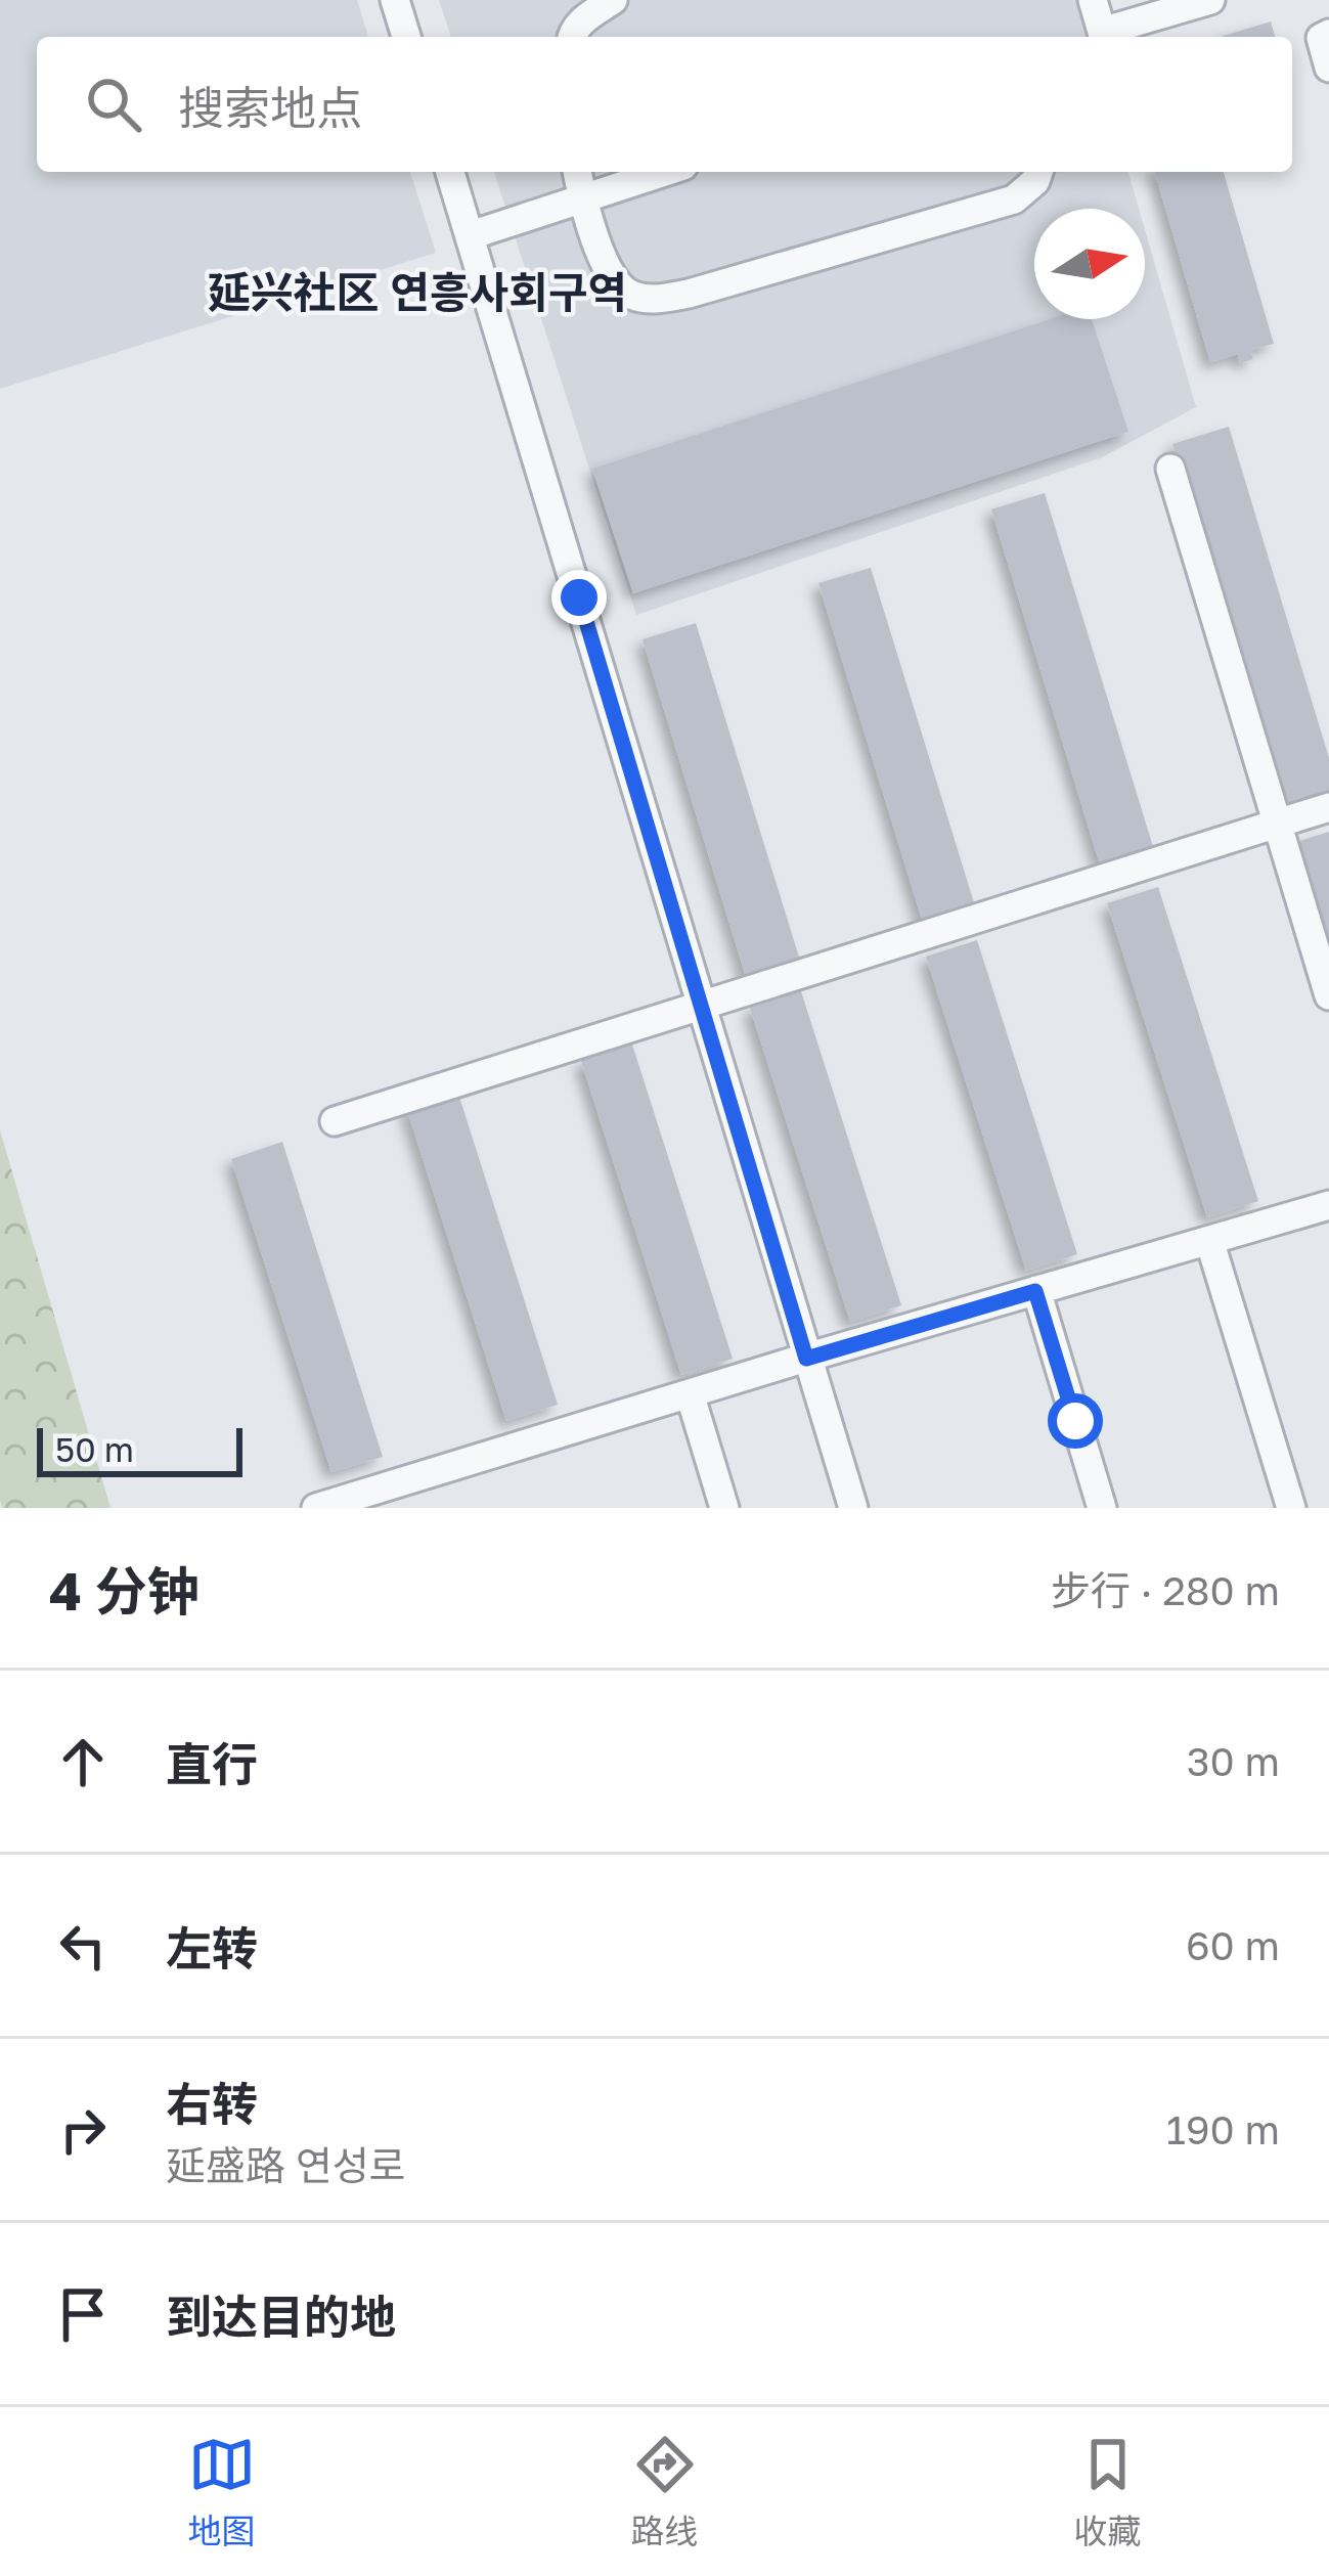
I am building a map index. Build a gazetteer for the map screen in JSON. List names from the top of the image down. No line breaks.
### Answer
{"districts":["延兴社区 연흥사회구역"],"scale_bar":"50 m","north":"right","page":{"search":"搜索地点","scale":"50 m","heading":["4 分钟","步行 · 280 m"],"list":[["直行","30 m"],["左转","60 m"],["右转","延盛路 연성로","190 m"],"到达目的地"],"nav":["地图","路线","收藏"]}}
